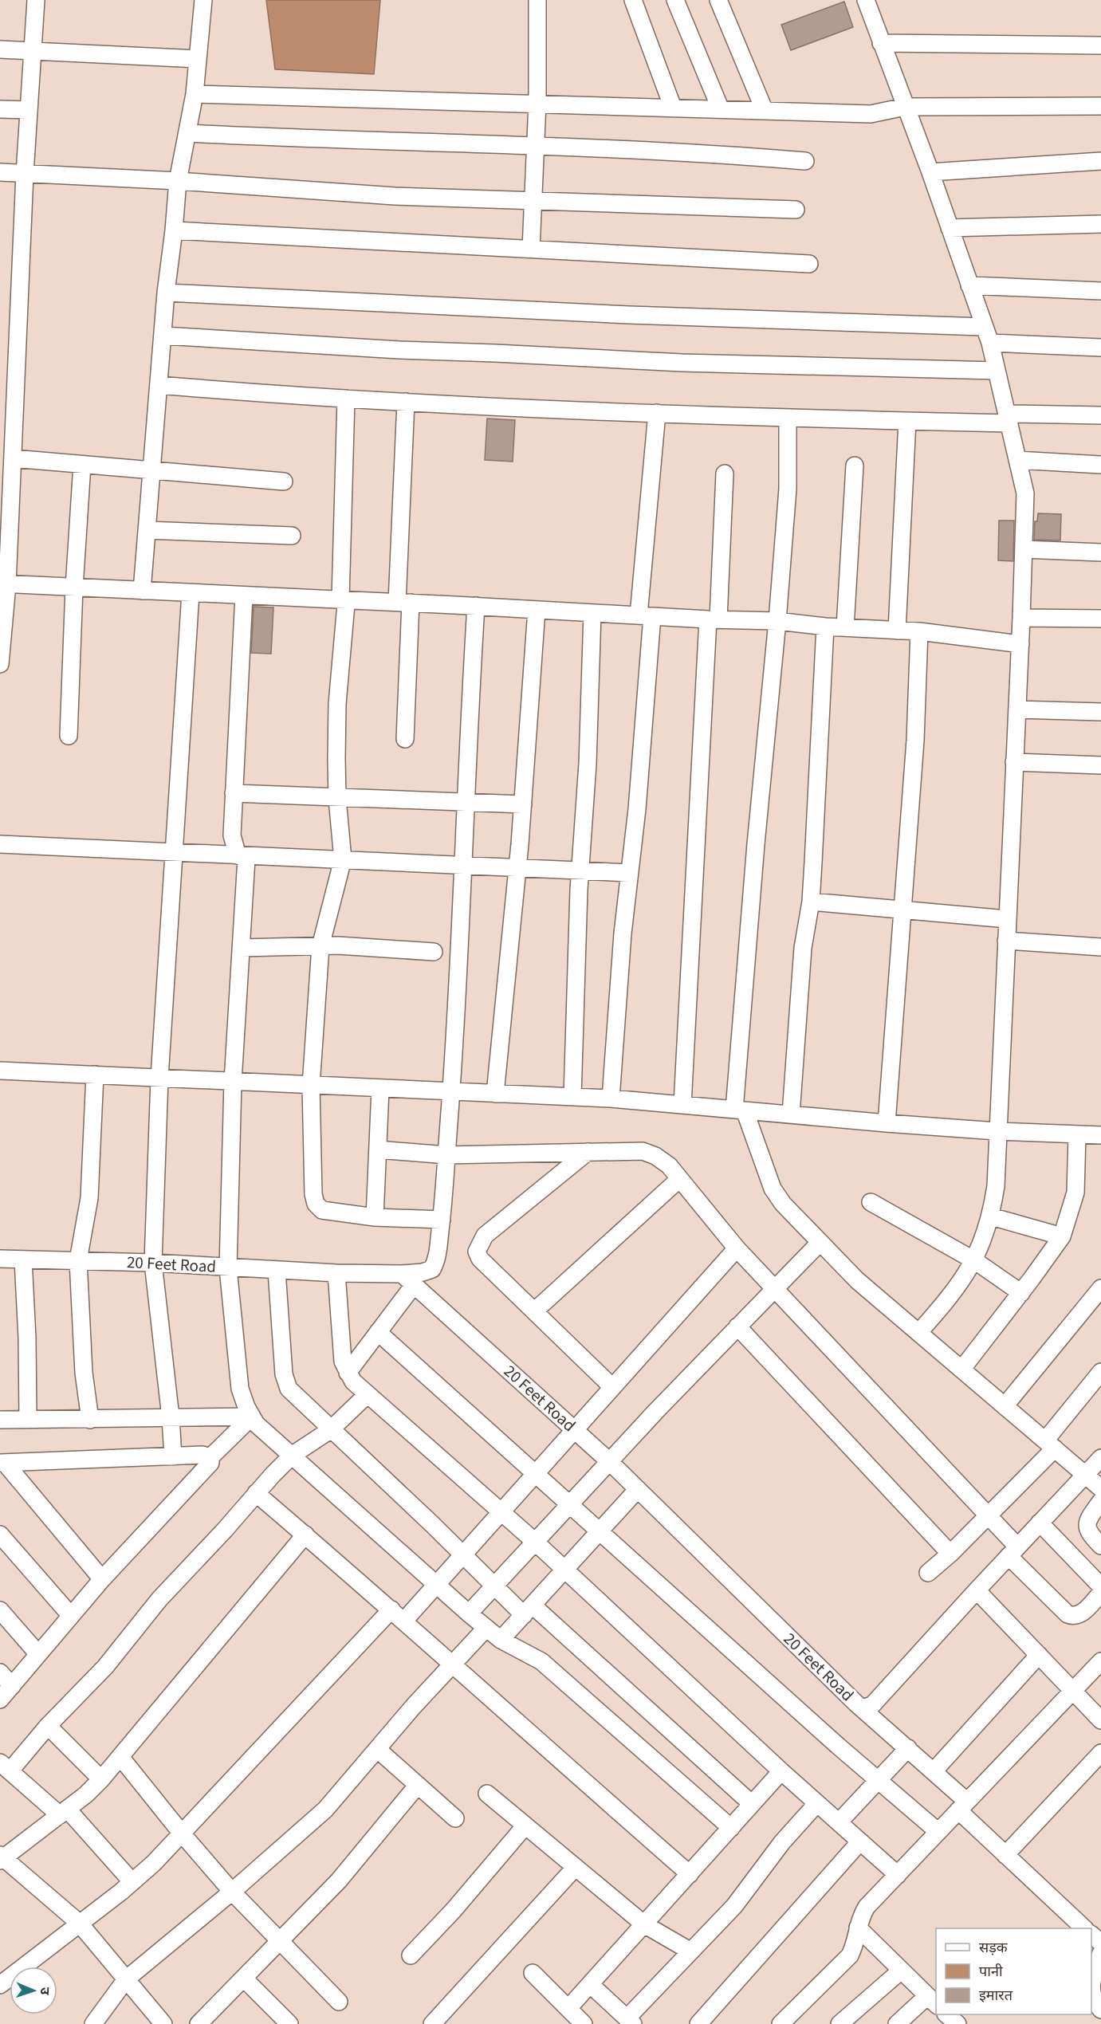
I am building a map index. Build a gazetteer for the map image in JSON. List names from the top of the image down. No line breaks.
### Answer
{"streets":{"street":["20 Feet Road"]},"legend":["सड़क","पानी","इमारत"],"north":"right"}
